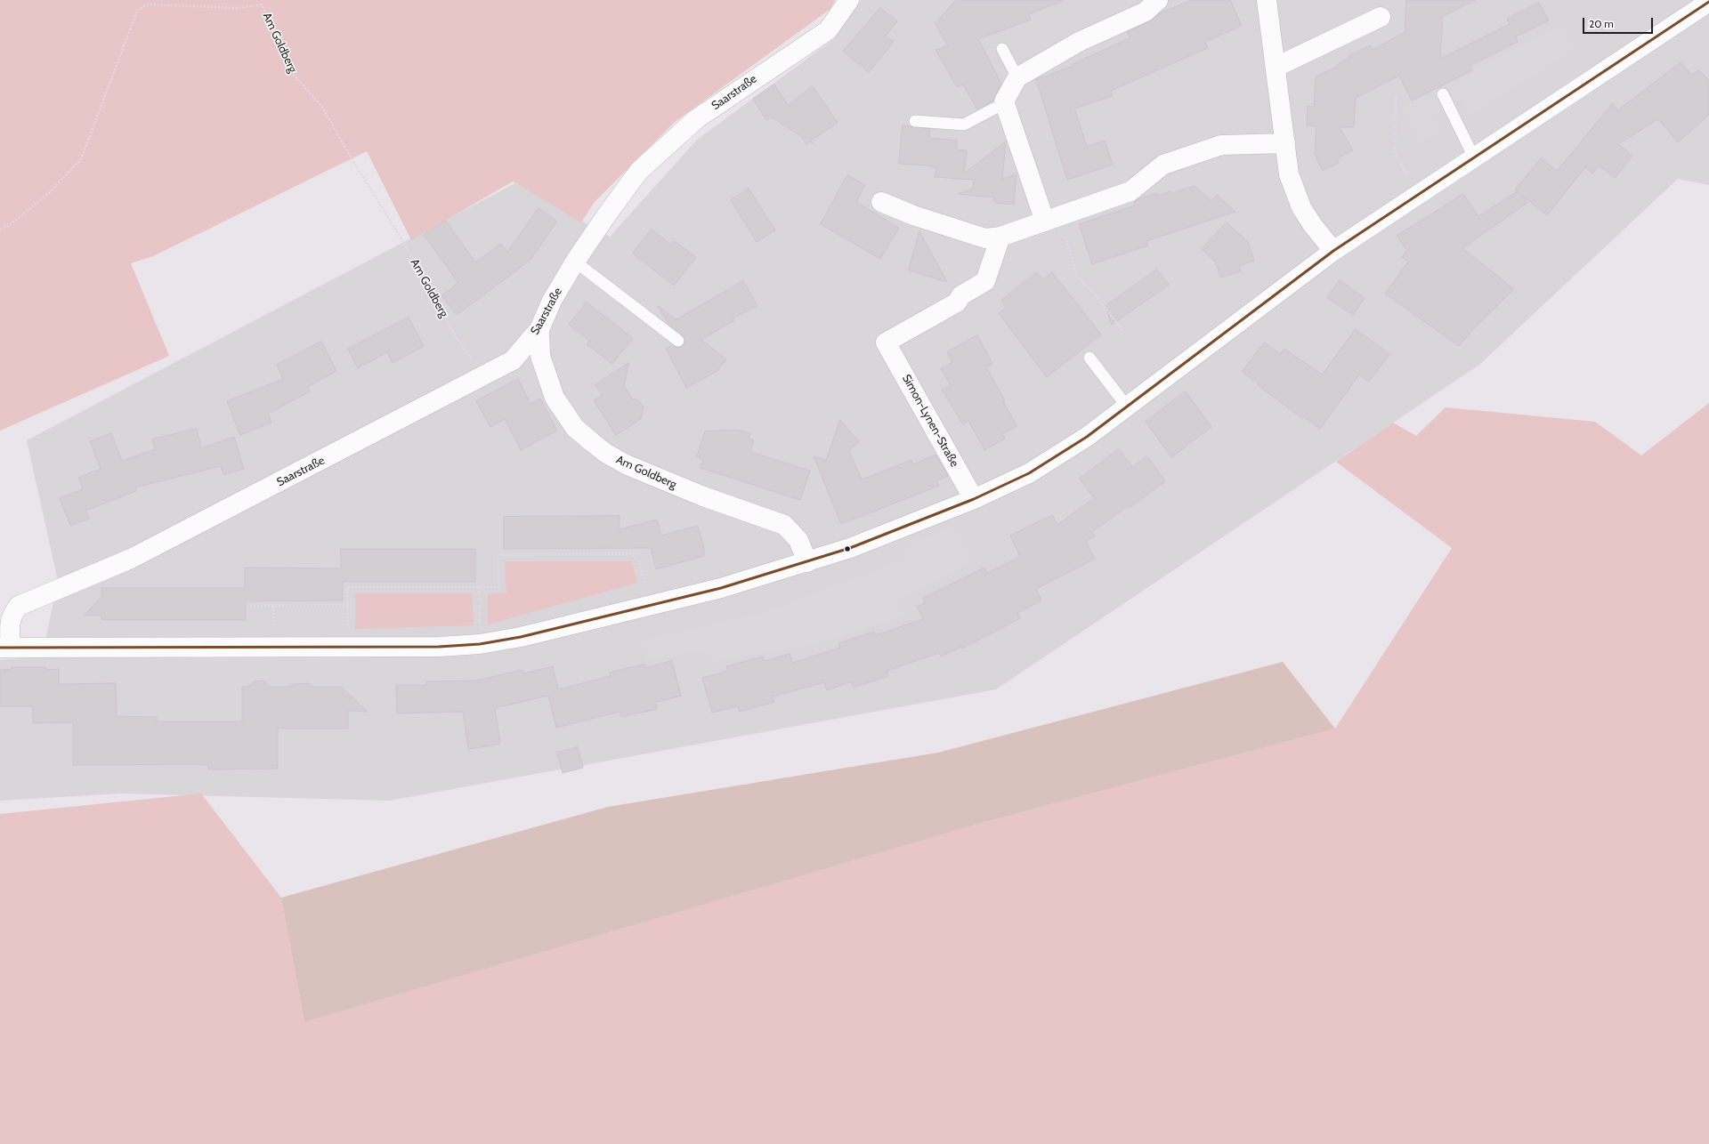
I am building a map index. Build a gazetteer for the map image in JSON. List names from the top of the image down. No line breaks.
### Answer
{"streets":{"street":["Am Goldberg","Saarstraße","Simon-Lynen-Straße"]},"crossings":[["Am Goldberg","Saarstraße"]],"scale_bar":"20 m"}
